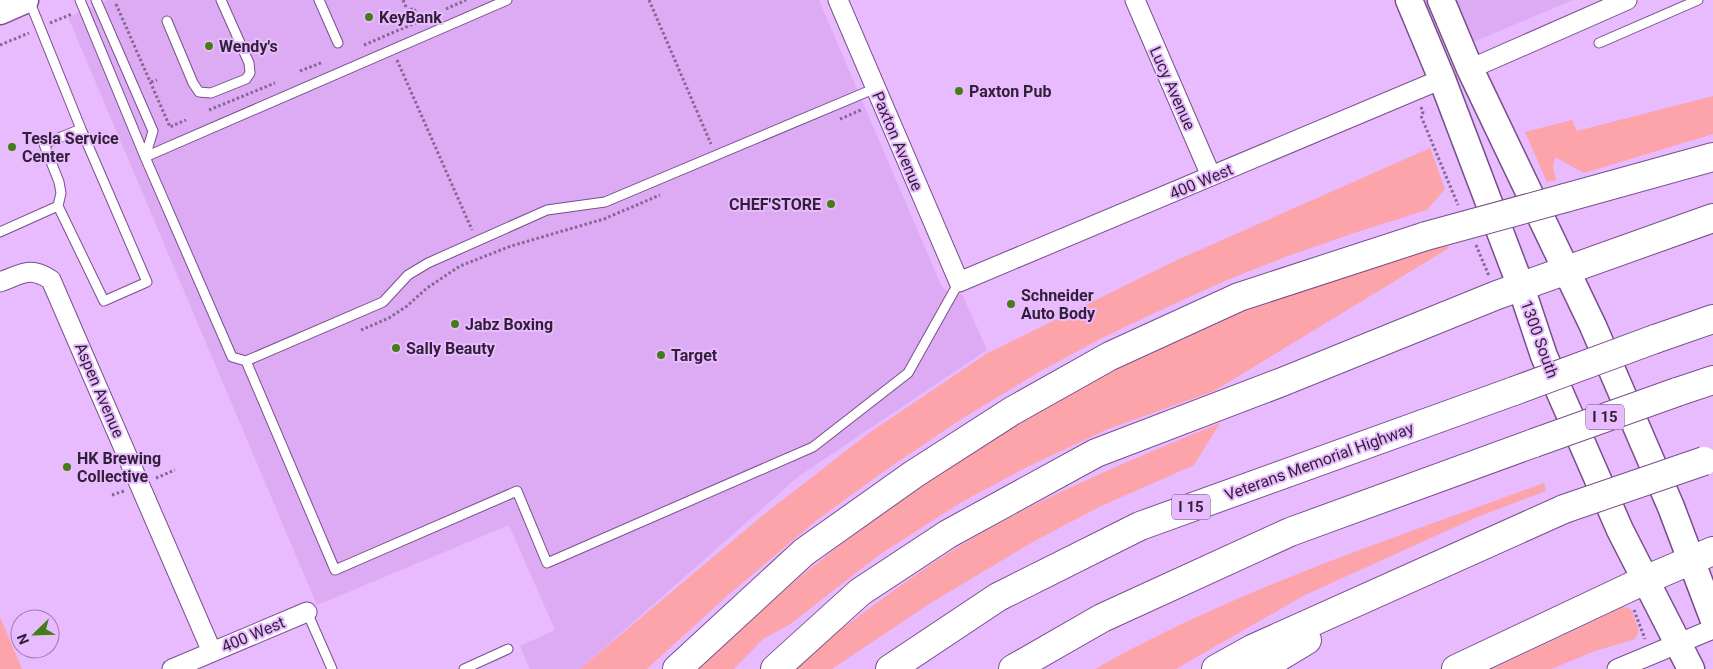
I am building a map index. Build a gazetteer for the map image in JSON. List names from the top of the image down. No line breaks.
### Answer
{"streets":{"highway":["I 15","Veterans Memorial Highway"],"main road":["1300 South"],"street":["Lucy Avenue","Paxton Avenue","400 West","Aspen Avenue"]},"crossings":[["Lucy Avenue","400 West"],["Paxton Avenue","400 West"],["400 West","1300 South"],["400 West","Aspen Avenue"]],"places":["KeyBank","Wendy's","Paxton Pub","Tesla Service Center","CHEF'STORE","Schneider Auto Body","Jabz Boxing","Sally Beauty","Target","HK Brewing Collective"],"north":"bottom left"}
